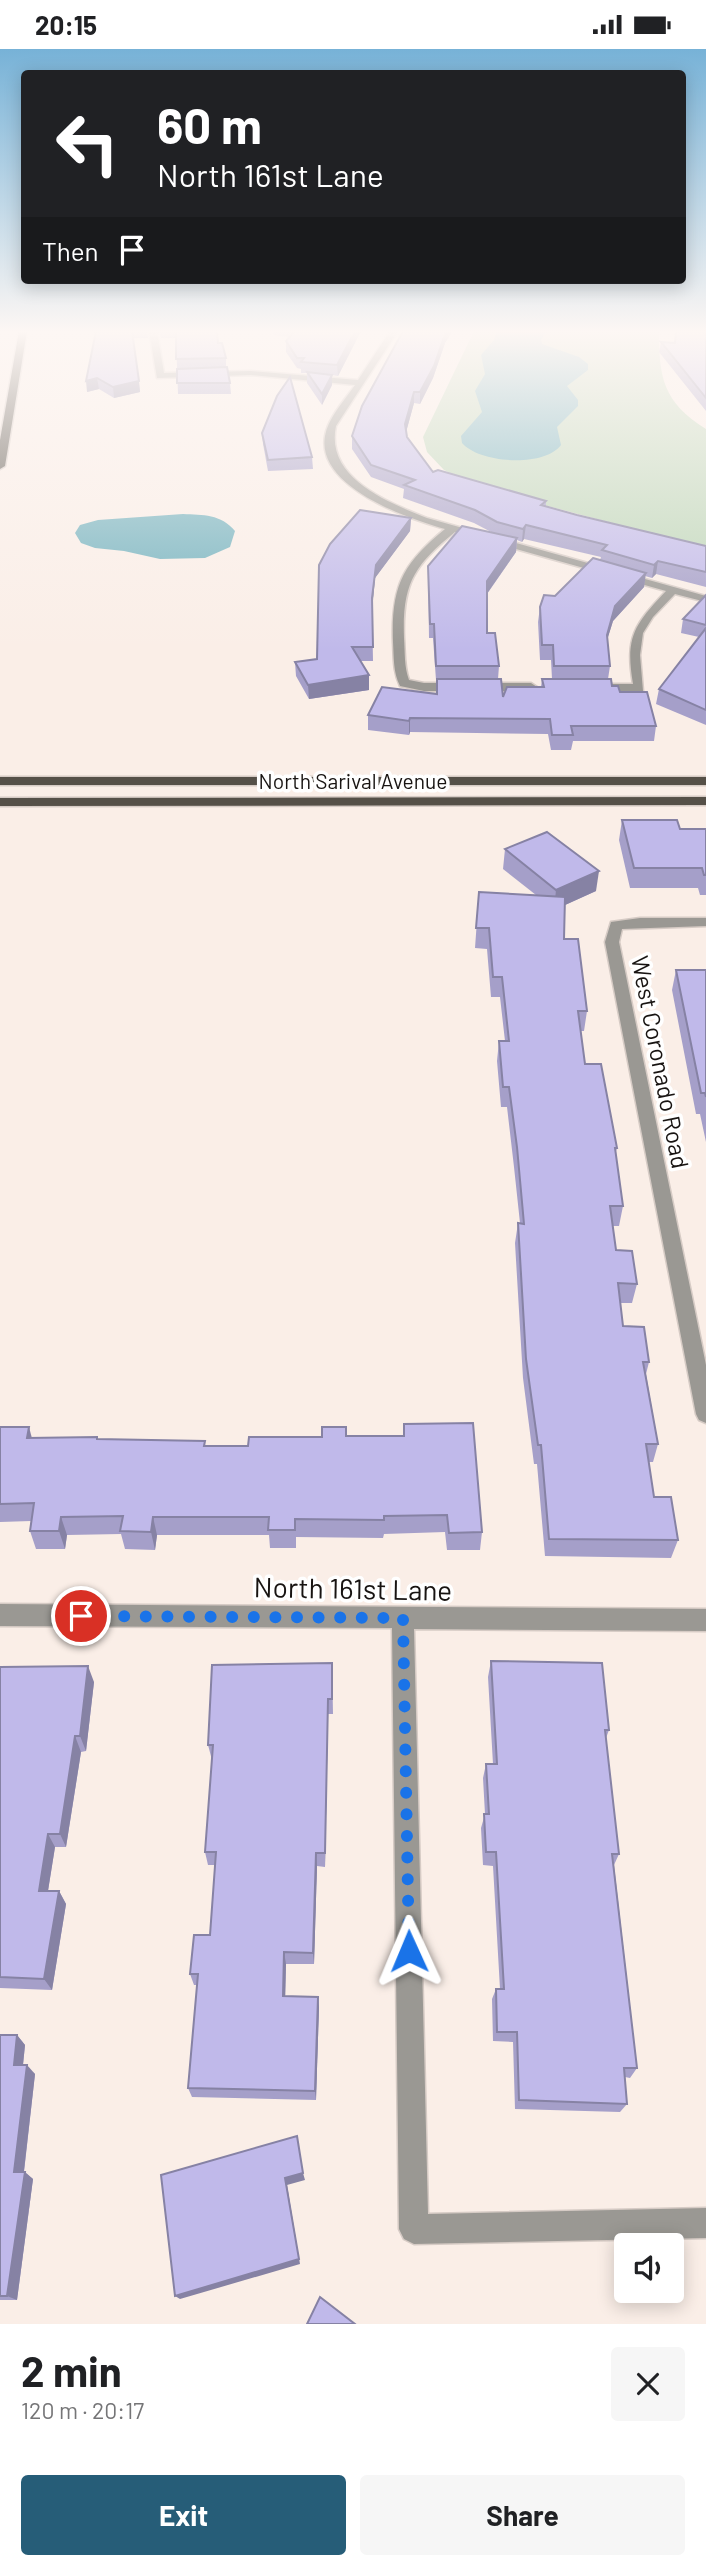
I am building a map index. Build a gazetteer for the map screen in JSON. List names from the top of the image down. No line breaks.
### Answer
{"streets":{"main road":["North Sarival Avenue"],"street":["West Coronado Road","North 161st Lane"]},"page":{"status":"20:15","turn":["60 m","North 161st Lane"],"then":"Then","heading":["2 min","120 m · 20:17"],"buttons":["Exit","Share"]}}
